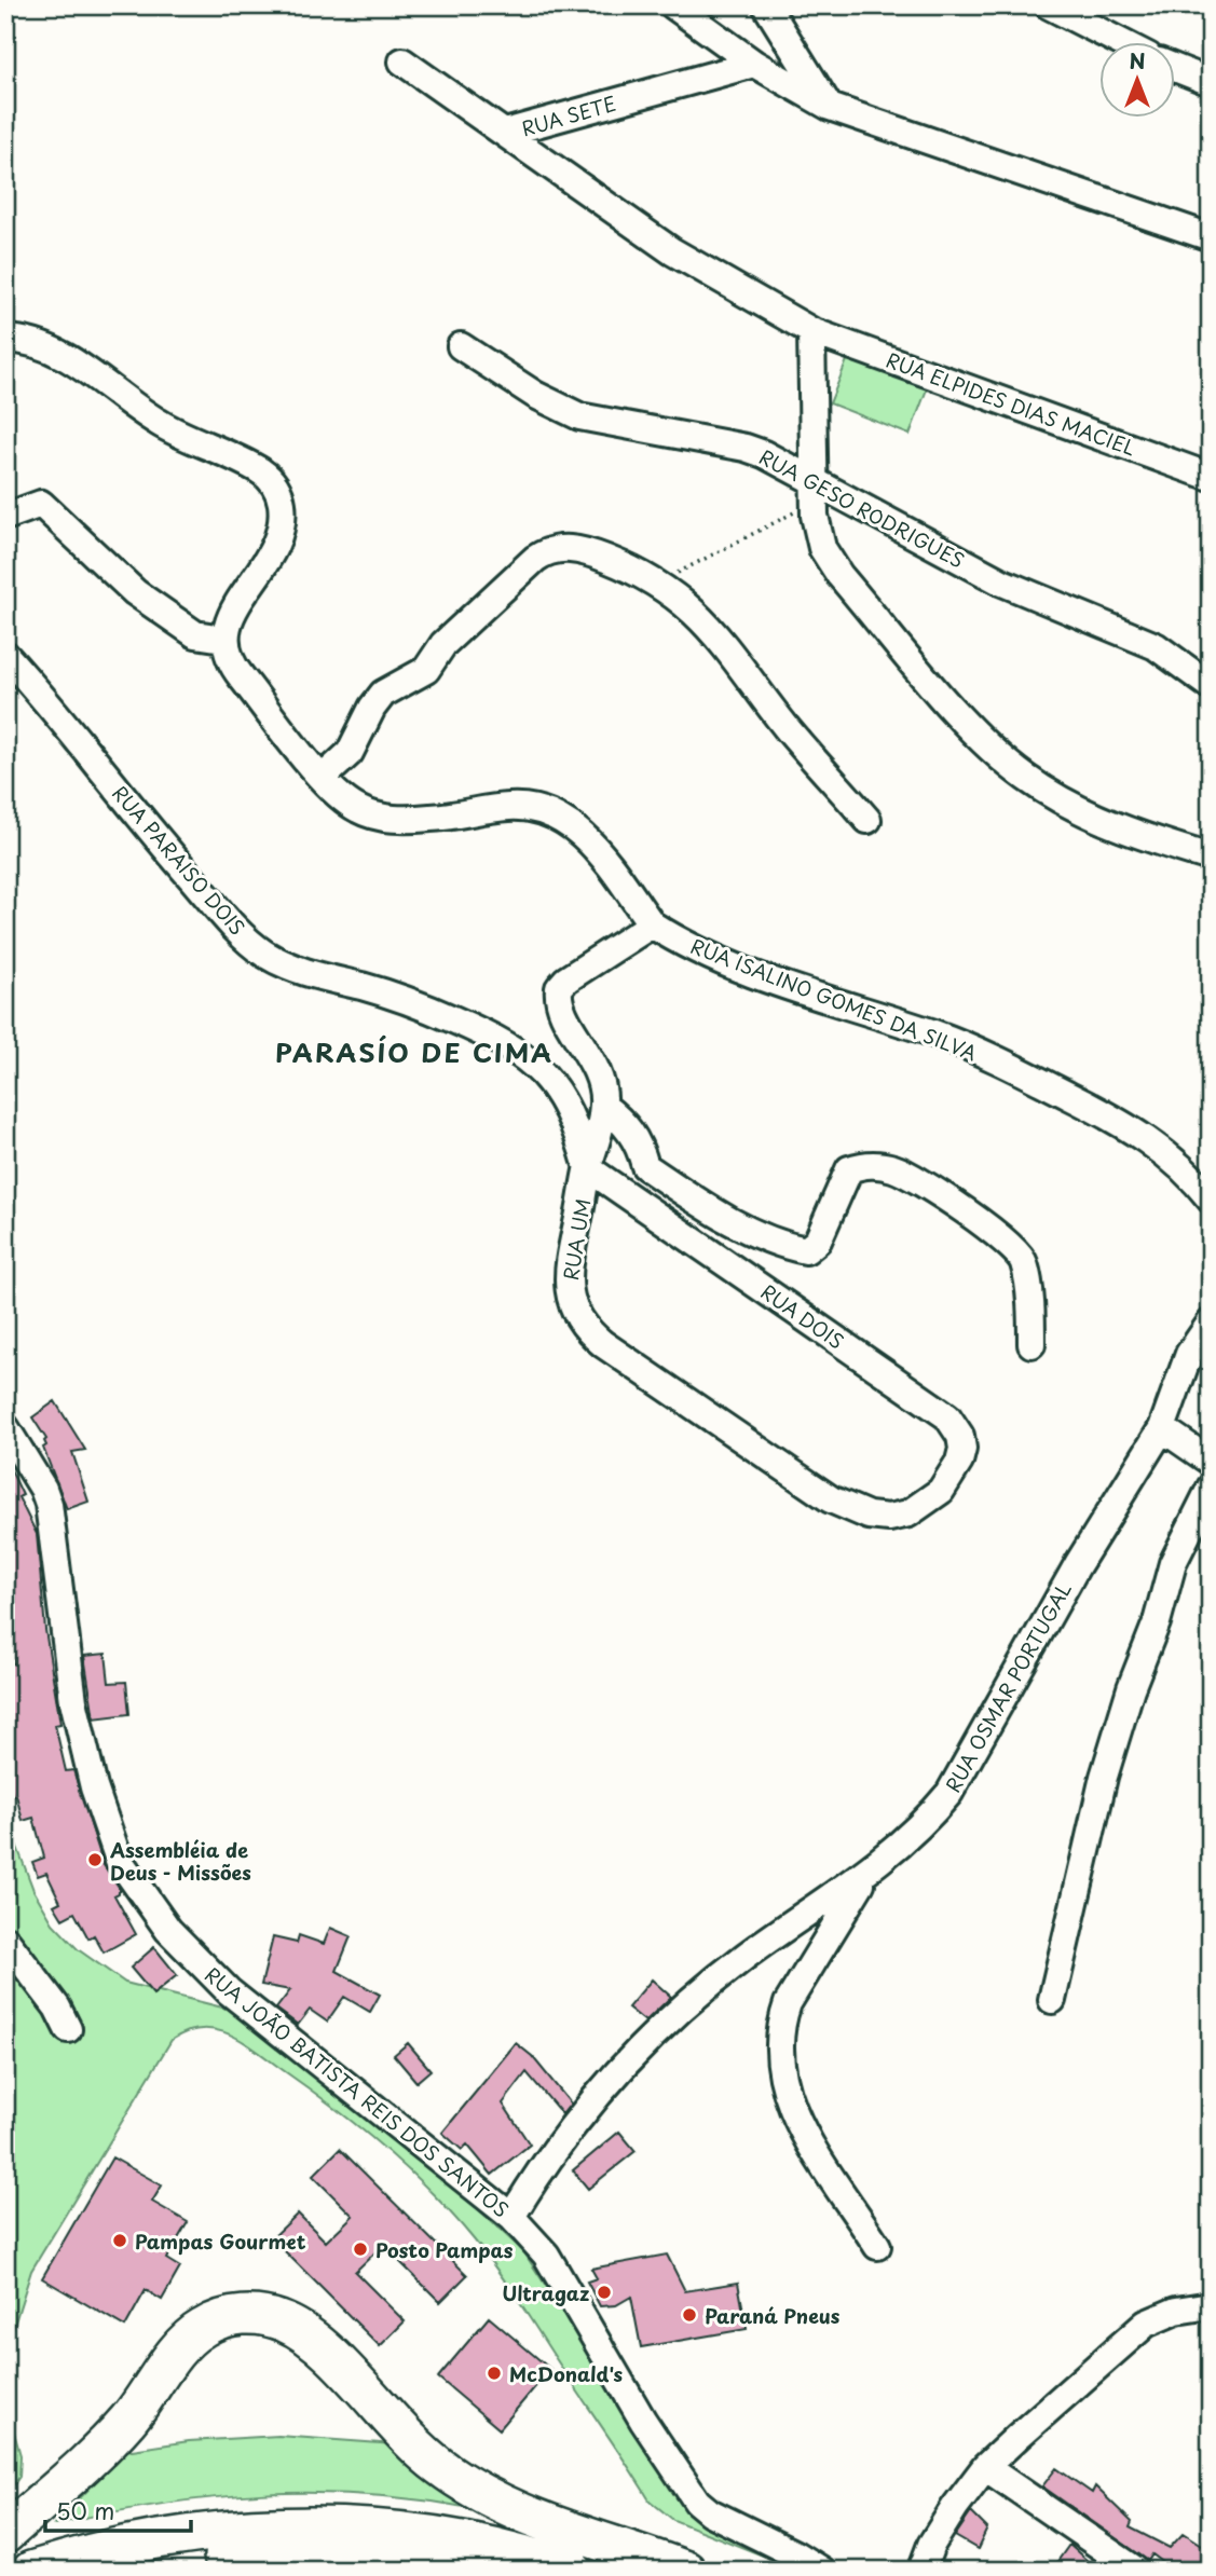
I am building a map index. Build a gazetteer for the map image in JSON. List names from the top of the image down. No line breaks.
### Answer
{"streets":{"street":["RUA SETE","RUA ELPIDES DIAS MACIEL","RUA GESO RODRIGUES","RUA PARAISO DOIS","RUA ISALINO GOMES DA SILVA","RUA UM","RUA DOIS","RUA OSMAR PORTUGAL","RUA JOÃO BATISTA REIS DOS SANTOS"]},"crossings":[["RUA SETE","RUA ELPIDES DIAS MACIEL"],["RUA PARAISO DOIS","RUA UM"],["RUA PARAISO DOIS","RUA DOIS"],["RUA ISALINO GOMES DA SILVA","RUA UM"],["RUA UM","RUA DOIS"],["RUA OSMAR PORTUGAL","RUA JOÃO BATISTA REIS DOS SANTOS"]],"districts":["PARASÍO DE CIMA"],"places":["Assembléia de Deus - Missões","Pampas Gourmet","Posto Pampas","Ultragaz","Paraná Pneus","McDonald's"],"scale_bar":"50 m","north":"top"}
